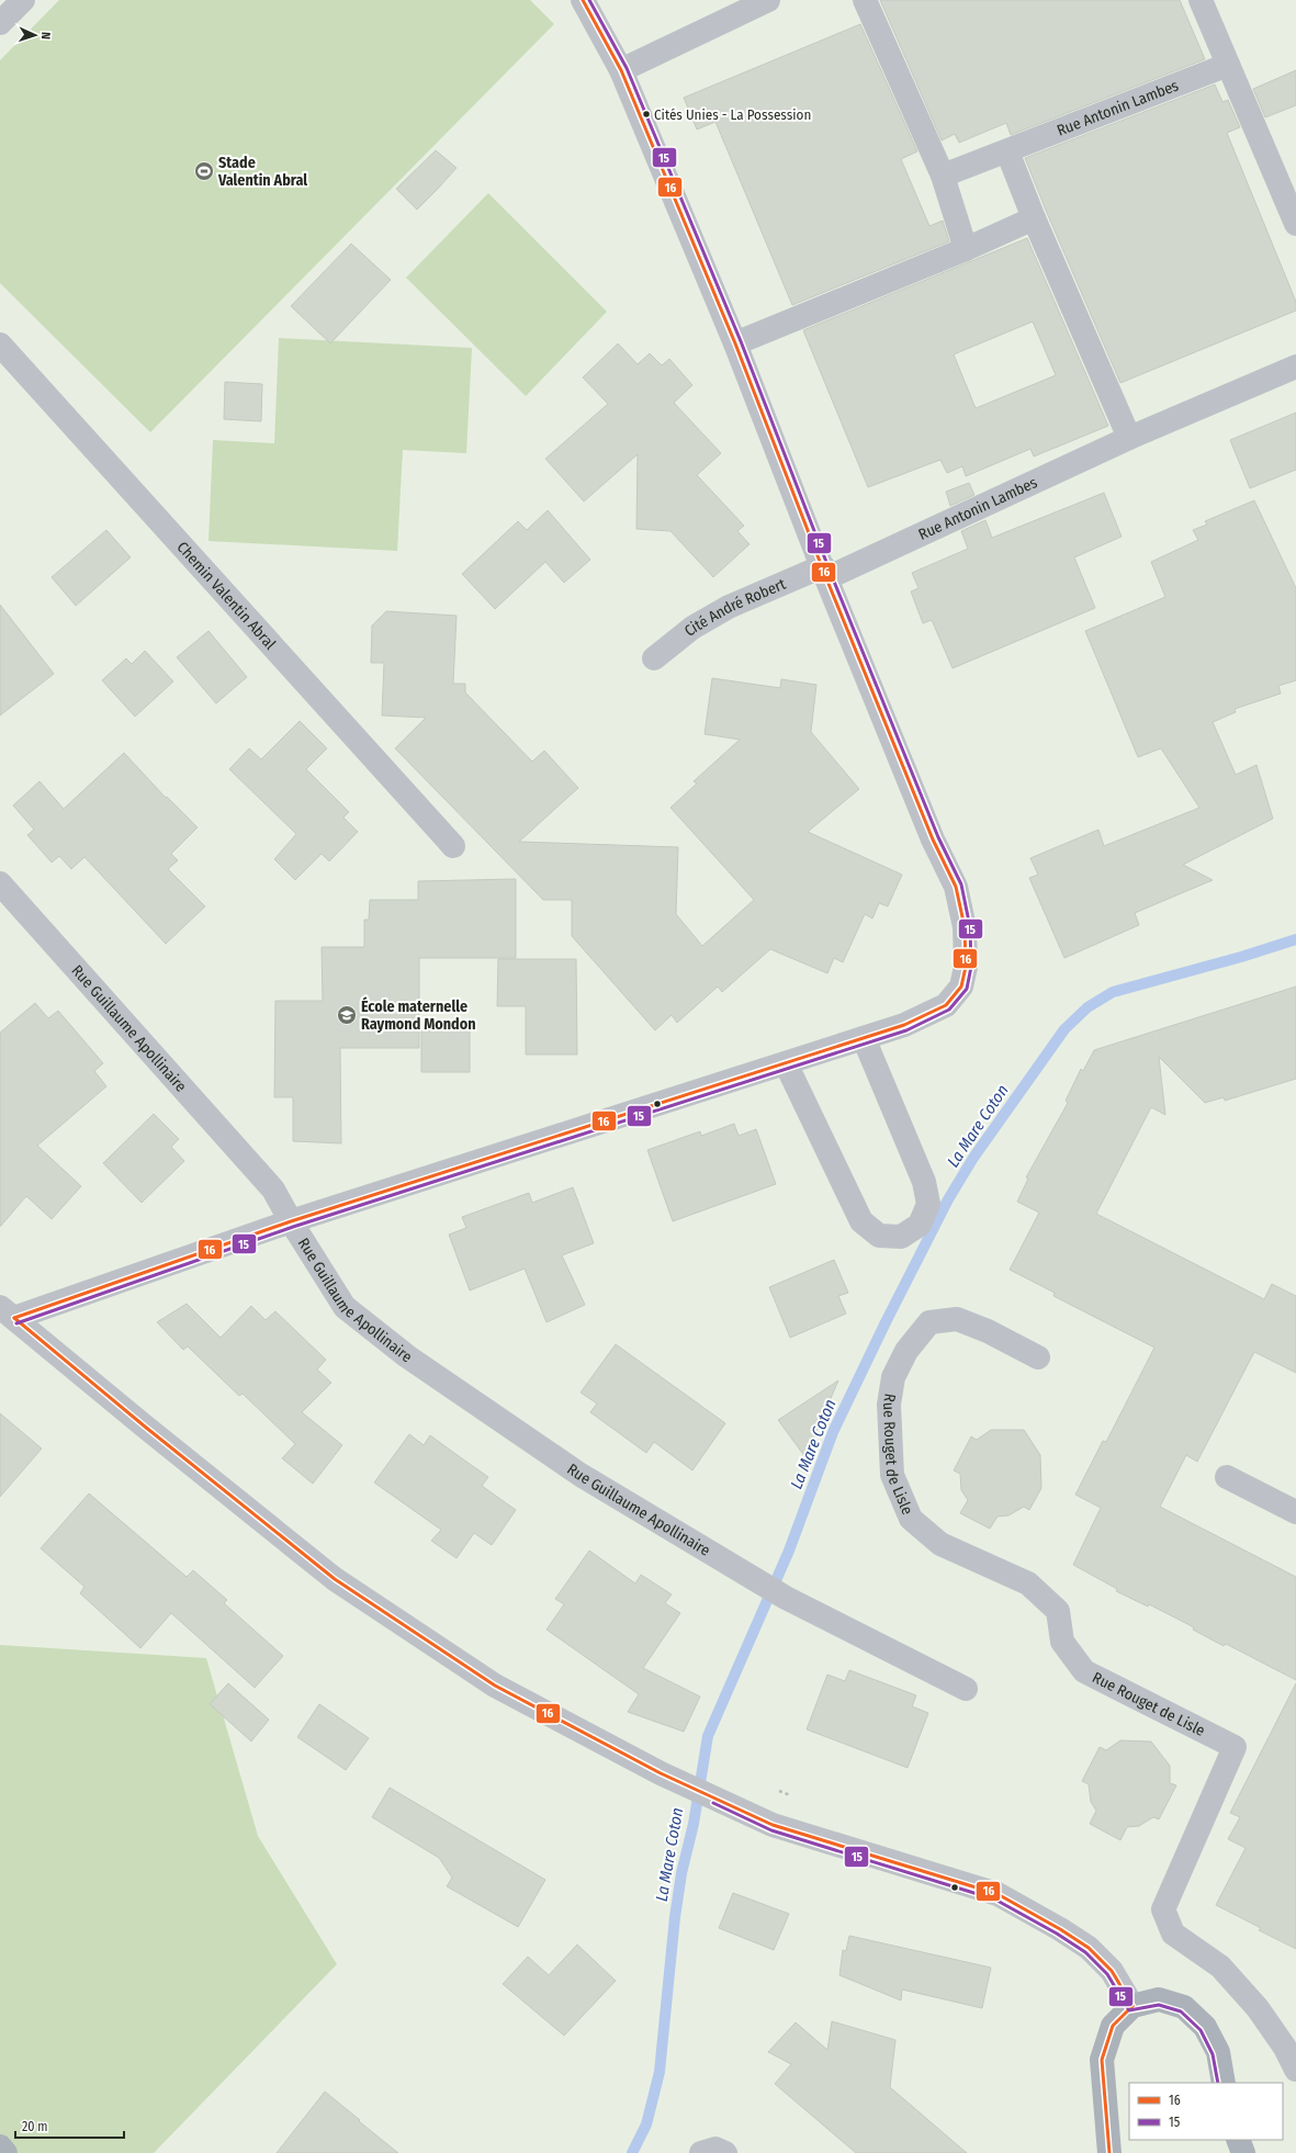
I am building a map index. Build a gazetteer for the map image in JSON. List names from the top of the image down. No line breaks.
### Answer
{"streets":{"street":["Rue Antonin Lambes","Chemin Valentin Abral","Cité André Robert","Rue Guillaume Apollinaire","Rue Rouget de Lisle"]},"crossings":[["Rue Antonin Lambes","Cité André Robert"]],"water":["La Mare Coton"],"places":{"other":["Cités Unies - La Possession"],"sports":["Stade Valentin Abral"],"school or university":["École maternelle Raymond Mondon"]},"lines":["transit line 16","transit line 15"],"legend":["16","15"],"scale_bar":"20 m","north":"right"}
